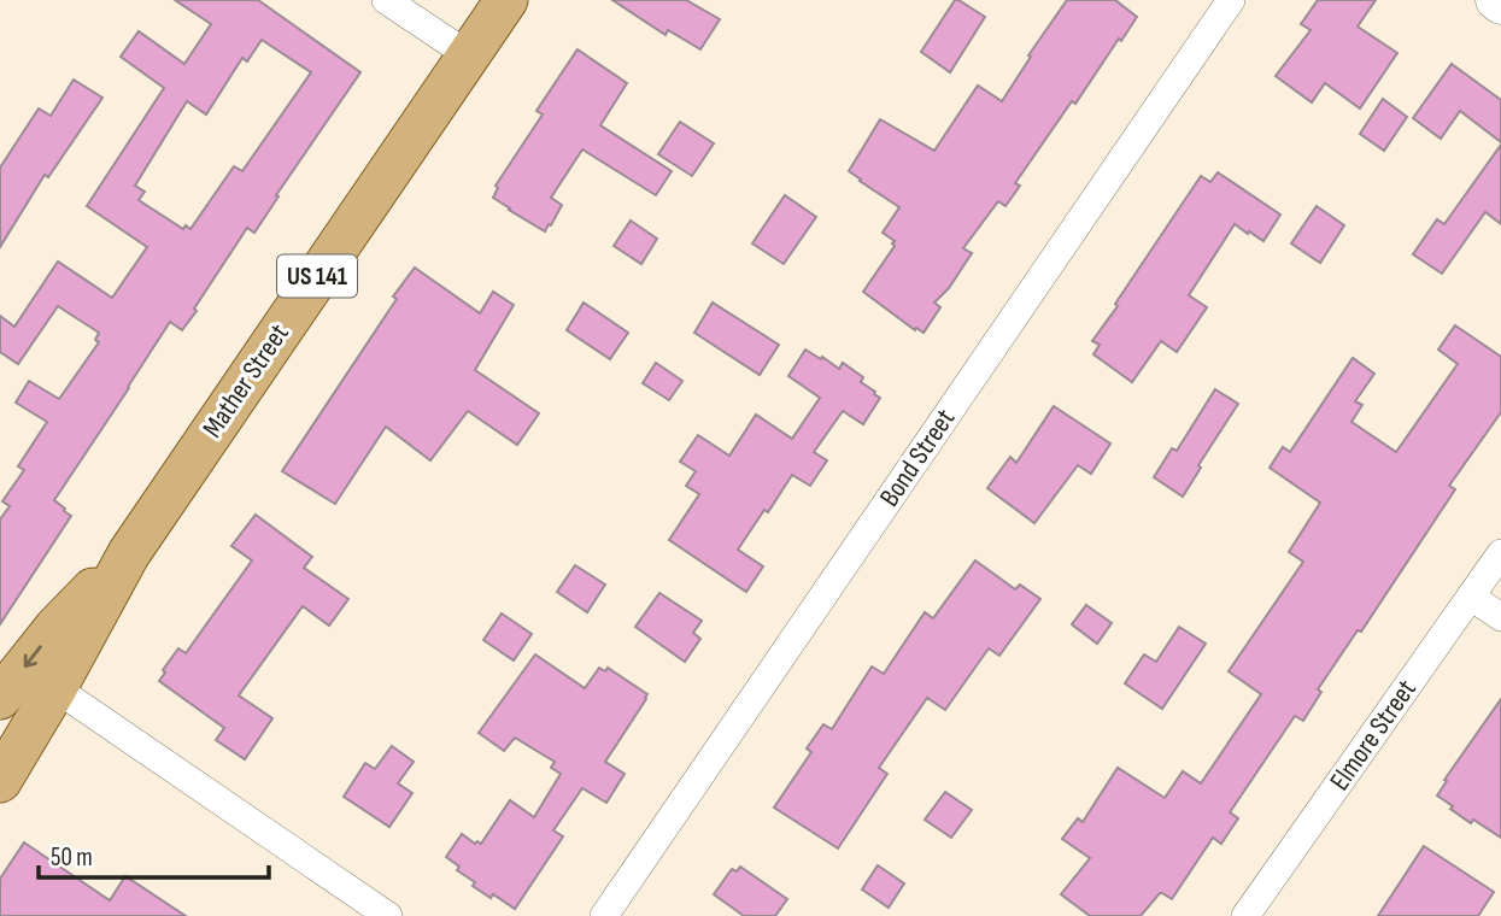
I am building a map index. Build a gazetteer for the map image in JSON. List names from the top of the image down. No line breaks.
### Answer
{"streets":{"main road":["US 141","Mather Street"],"street":["Bond Street","Elmore Street"]},"scale_bar":"50 m"}
